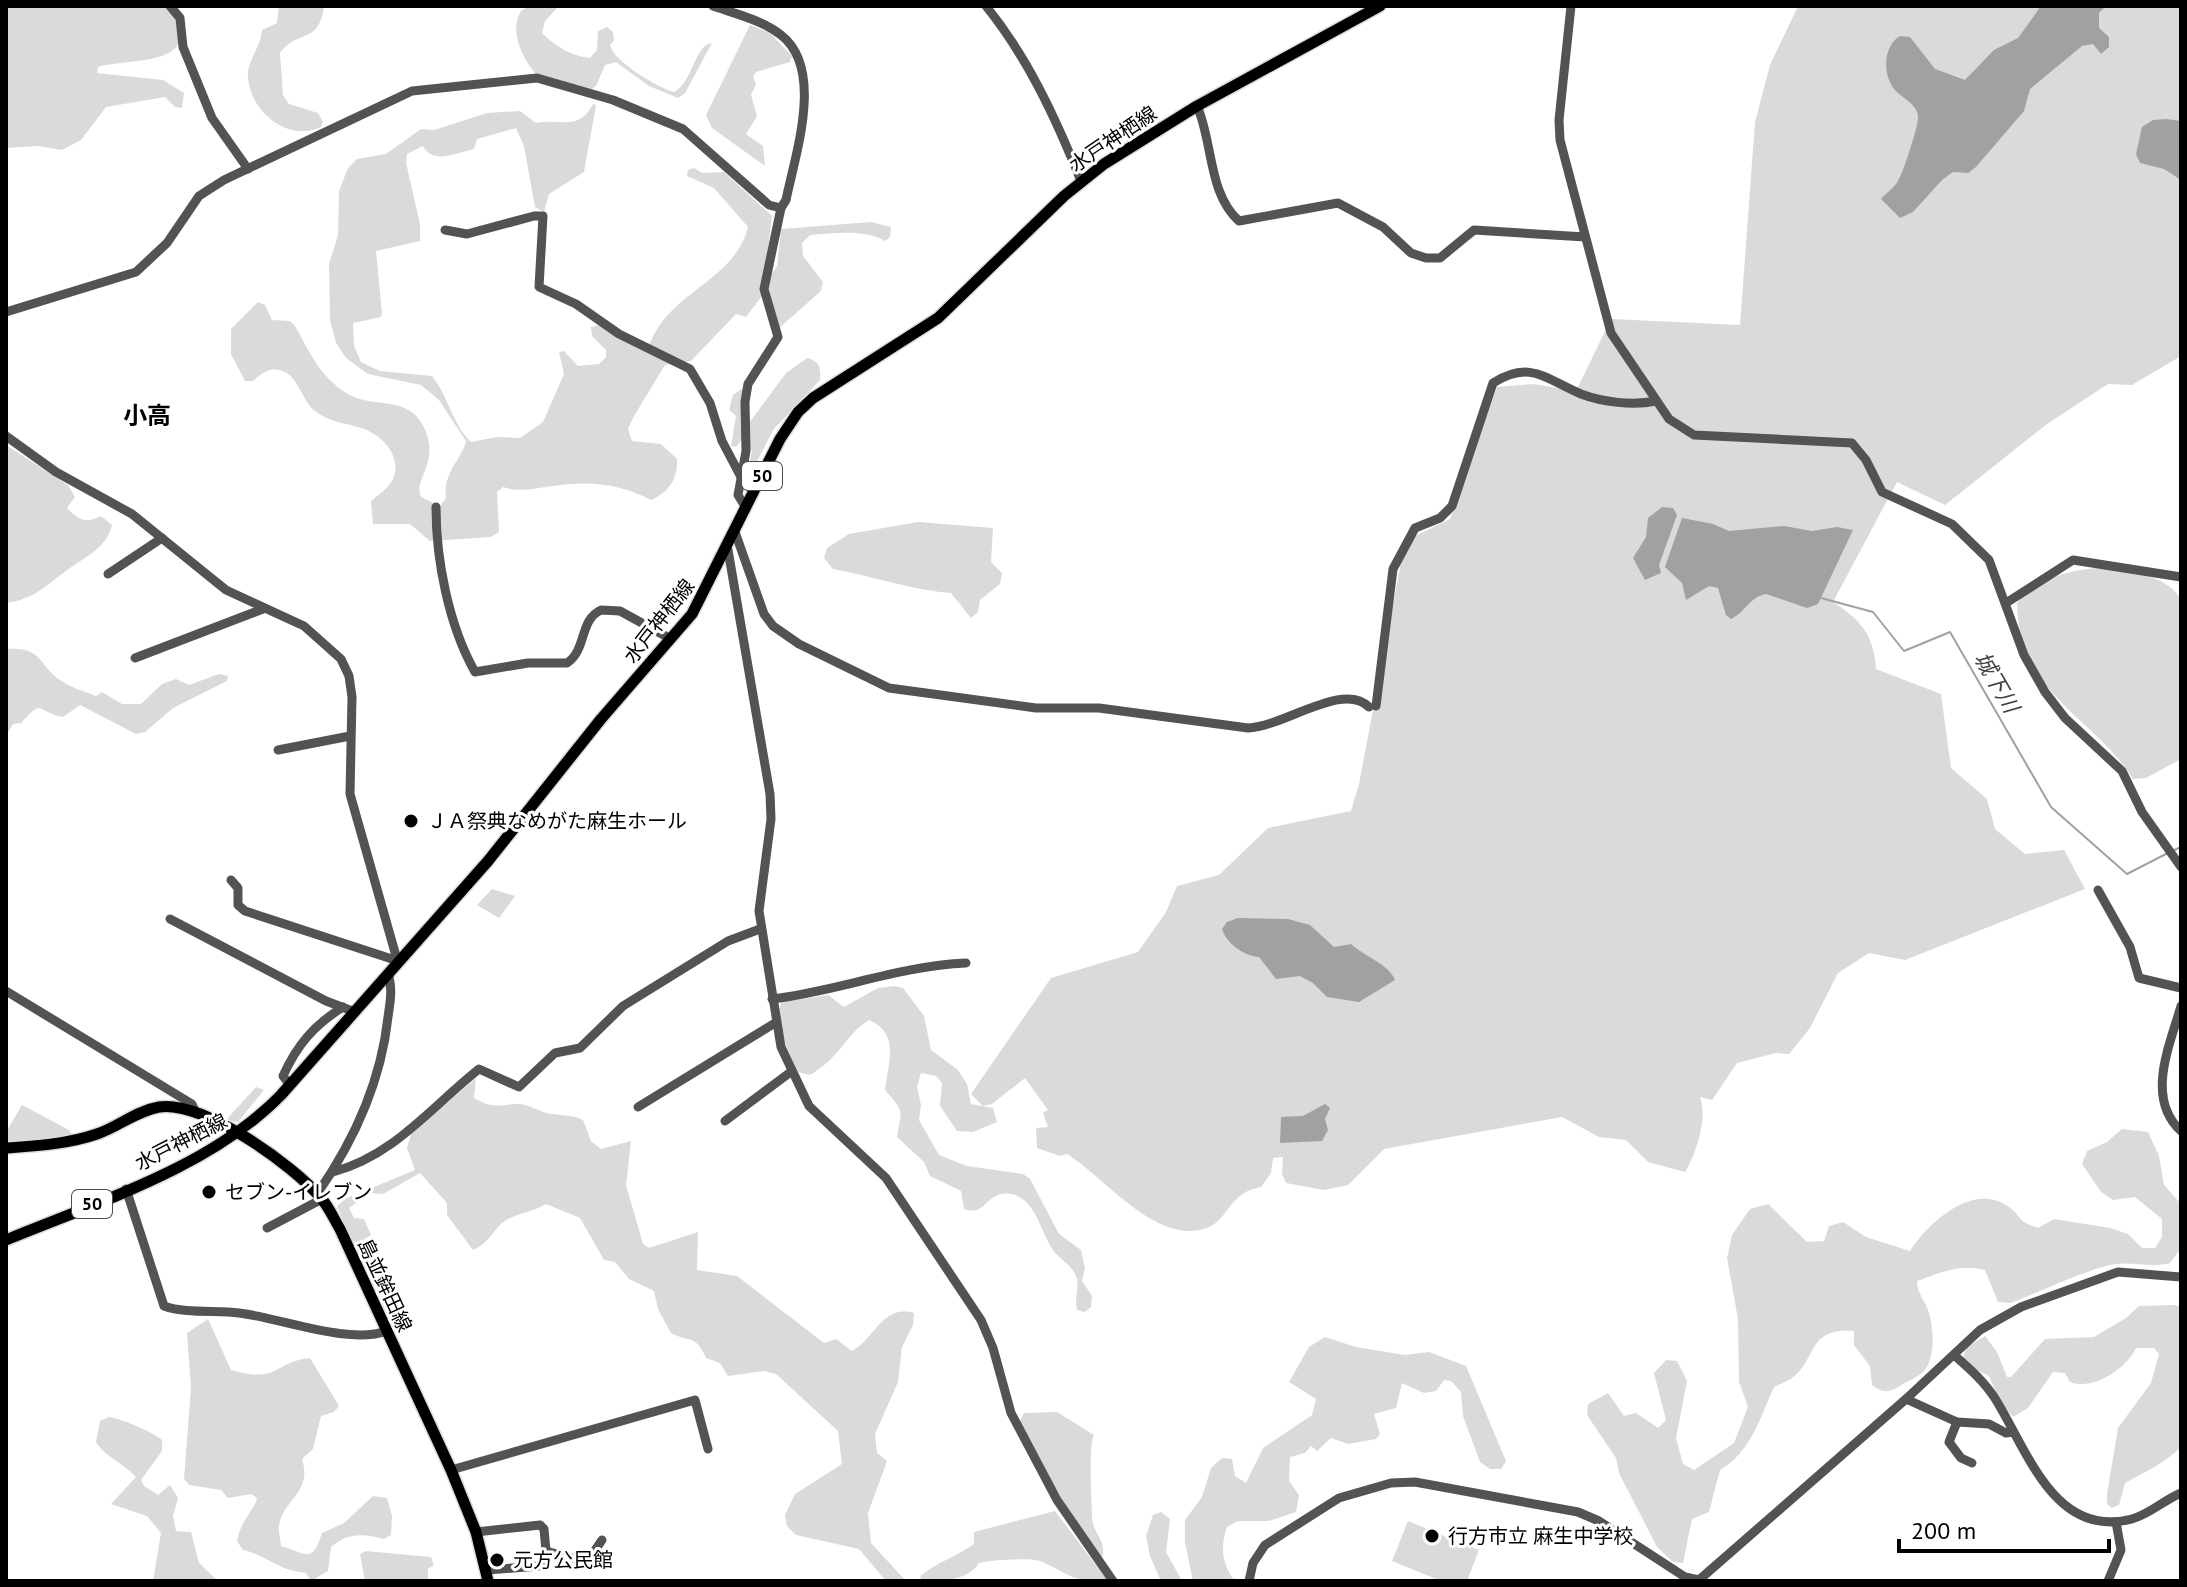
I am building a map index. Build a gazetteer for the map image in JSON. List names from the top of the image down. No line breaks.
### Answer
{"streets":{"main road":["水戸神栖線","50","島並鉾田線"]},"crossings":[["水戸神栖線","島並鉾田線"]],"districts":["小高"],"water":["城下川"],"places":["ＪＡ祭典なめがた麻生ホール","セブン-イレブン","行方市立 麻生中学校","元方公民館"],"scale_bar":"200 m"}
